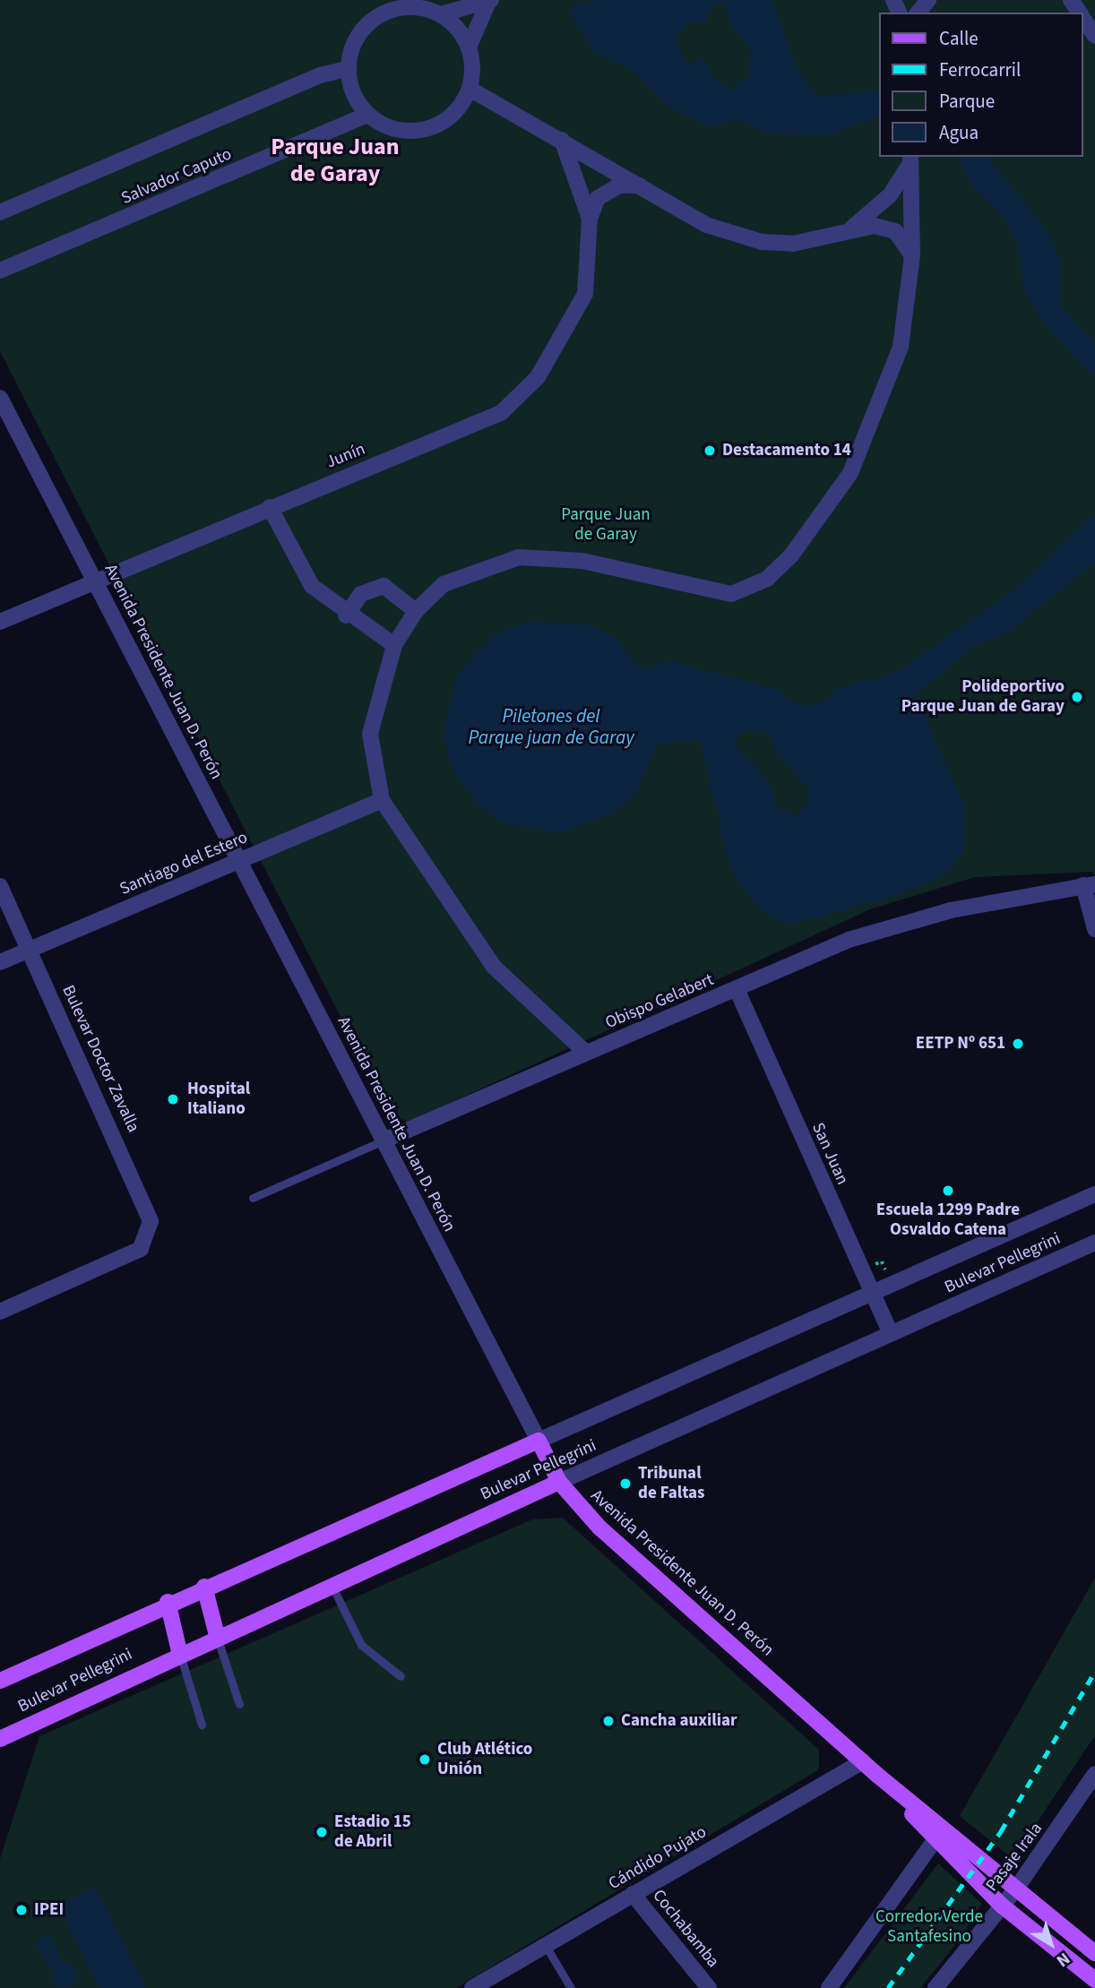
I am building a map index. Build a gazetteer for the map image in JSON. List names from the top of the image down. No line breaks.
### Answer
{"streets":{"main road":["Avenida Presidente Juan D. Perón","Bulevar Pellegrini"],"street":["Salvador Caputo","Junín","Santiago del Estero","Obispo Gelabert","Bulevar Doctor Zavalla","San Juan","Pasaje Irala","Cándido Pujato","Cochabamba"]},"crossings":[["Junín","Avenida Presidente Juan D. Perón"],["Avenida Presidente Juan D. Perón","Santiago del Estero"],["Avenida Presidente Juan D. Perón","Obispo Gelabert"],["Avenida Presidente Juan D. Perón","Bulevar Pellegrini"],["Avenida Presidente Juan D. Perón","Pasaje Irala"],["Avenida Presidente Juan D. Perón","Cándido Pujato"],["Santiago del Estero","Bulevar Doctor Zavalla"],["Obispo Gelabert","San Juan"],["San Juan","Bulevar Pellegrini"],["Cándido Pujato","Cochabamba"]],"districts":["Parque Juan de Garay"],"water":["Piletones del Parque juan de Garay"],"parks":["Parque Juan de Garay","Corredor Verde Santafesino"],"places":["Destacamento 14","Polideportivo Parque Juan de Garay","EETP Nº 651","Hospital Italiano","Escuela 1299 Padre Osvaldo Catena","Tribunal de Faltas","Cancha auxiliar","Club Atlético Unión","Estadio 15 de Abril","IPEI"],"legend":["Calle","Ferrocarril","Parque","Agua"],"north":"bottom right"}
